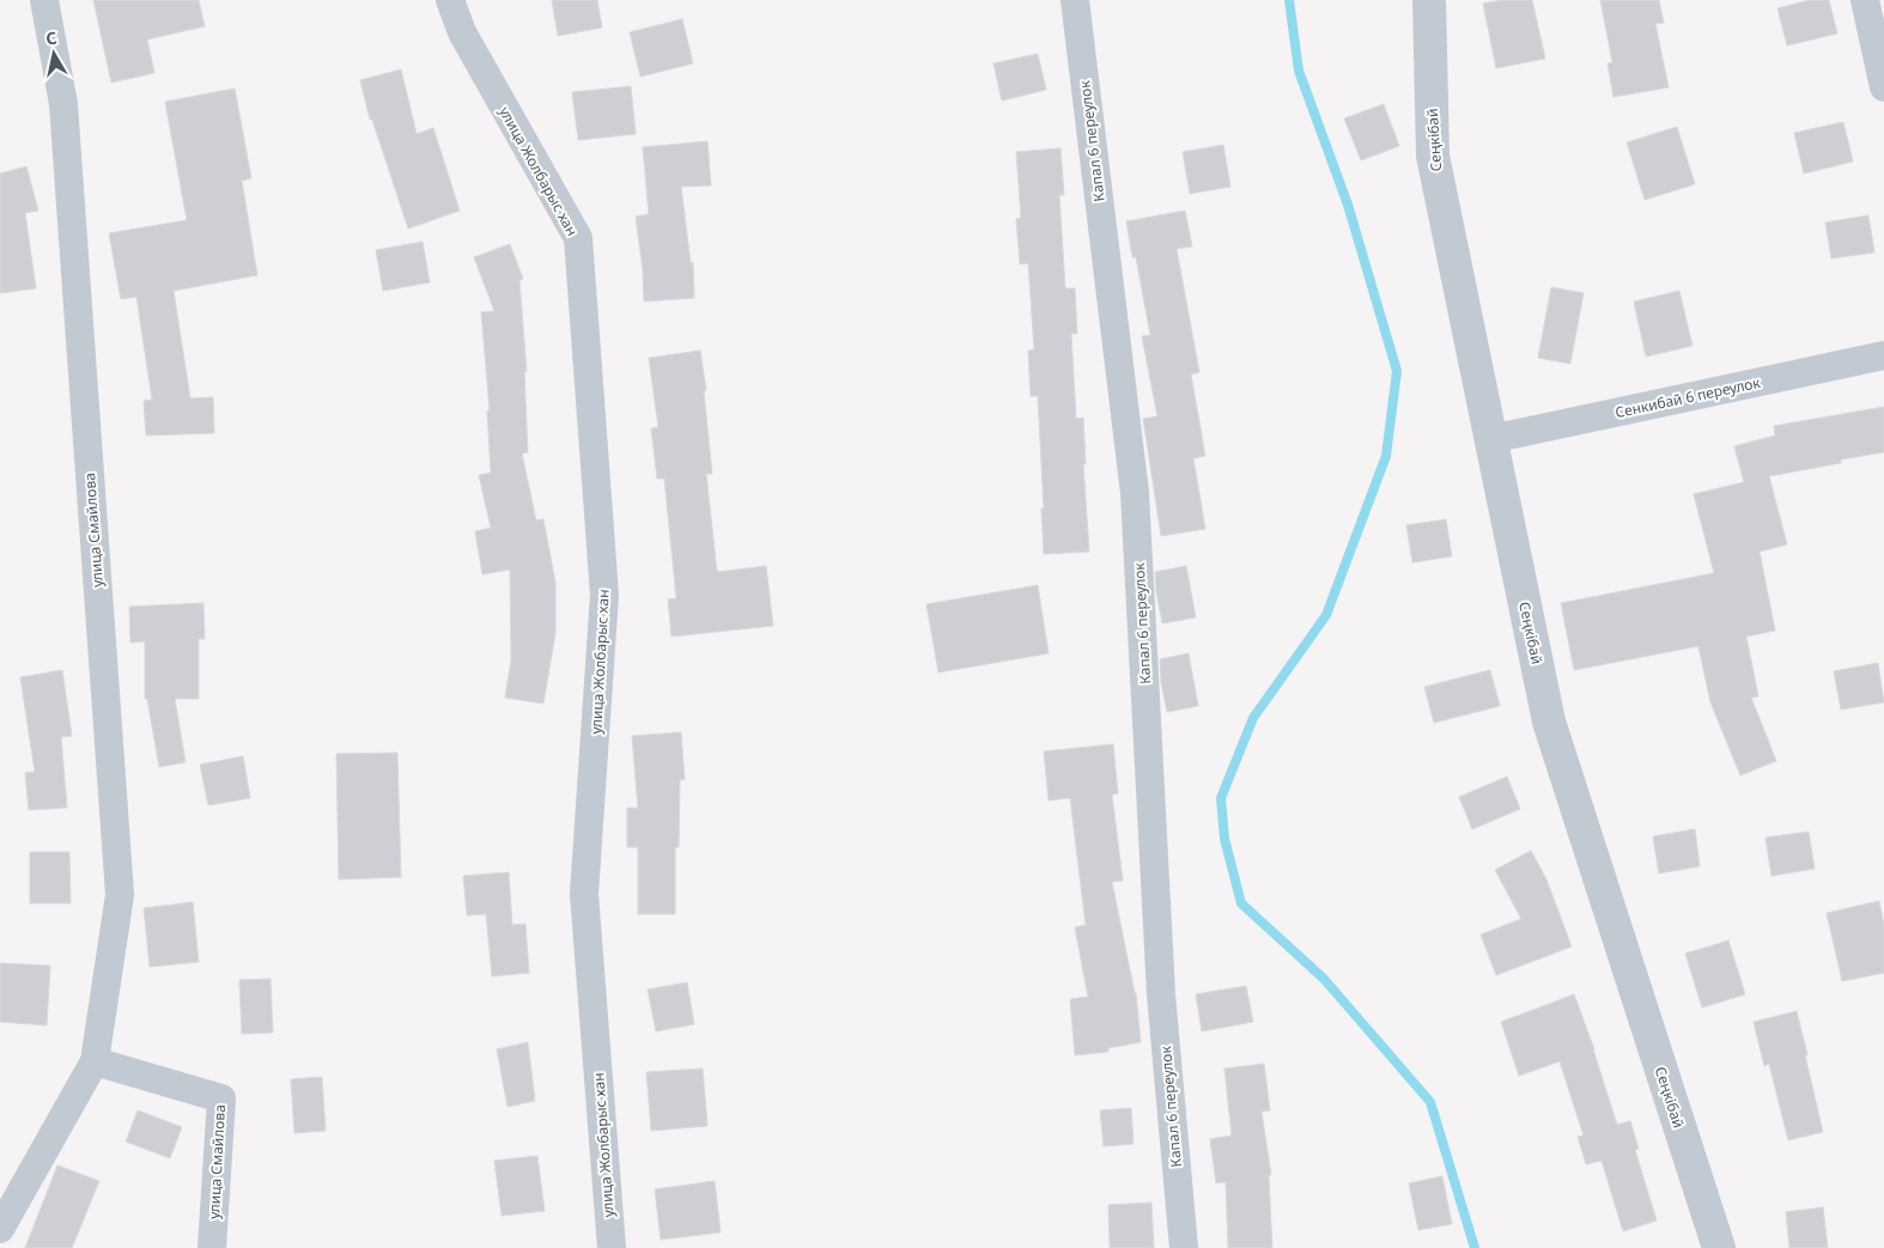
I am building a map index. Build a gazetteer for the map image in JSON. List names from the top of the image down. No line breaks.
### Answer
{"streets":{"street":["Сеңкібай","Капал 6 переулок","улица Жолбарыс хан","Сенкибай 6 переулок","улица Смайлова"]},"crossings":[["Сеңкібай","Сенкибай 6 переулок"]],"north":"top"}
